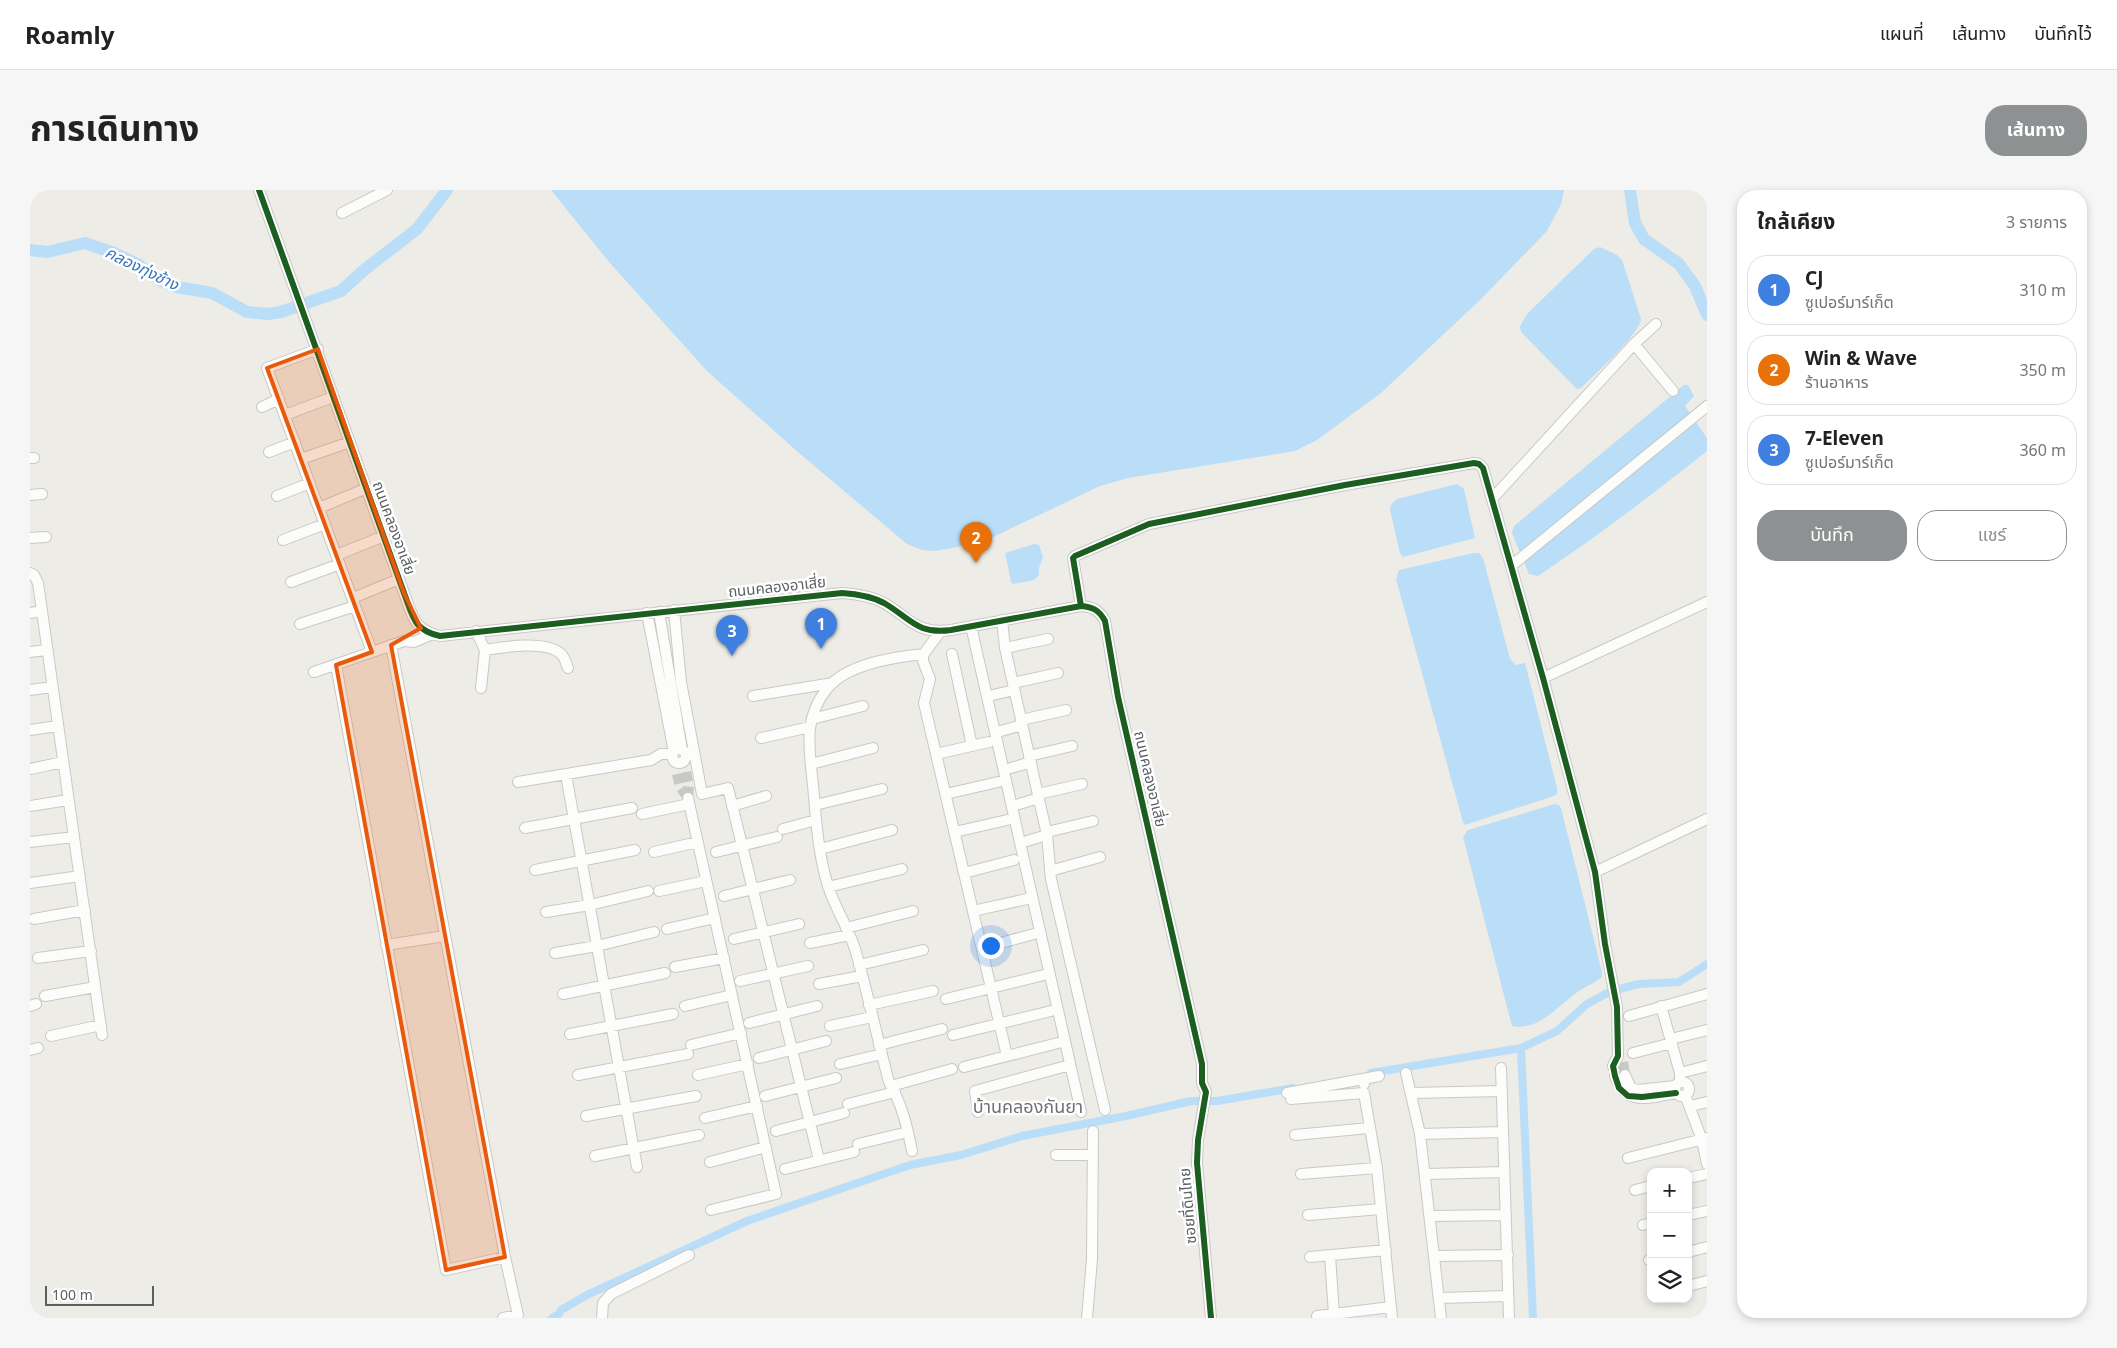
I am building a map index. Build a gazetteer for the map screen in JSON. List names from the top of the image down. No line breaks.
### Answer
{"streets":{"street":["ถนนคลองอาเสี่ย","ซอยที่ดินไทย"]},"crossings":[["ถนนคลองอาเสี่ย","ซอยที่ดินไทย"]],"districts":["บ้านคลองกันยา"],"water":["คลองทุ่งช้าง"],"scale_bar":"100 m","page":{"header":"Roamly","nav":["แผนที่","เส้นทาง","บันทึกไว้"],"title":"การเดินทาง","buttons":["เส้นทาง",["บันทึก","แชร์"]],"heading":["ใกล้เคียง","3 รายการ"],"list":[{"mark":"1","name":"CJ","note":"ซูเปอร์มาร์เก็ต","value":"310 m"},{"mark":"2","name":"Win & Wave","note":"ร้านอาหาร","value":"350 m"},{"mark":"3","name":"7-Eleven","note":"ซูเปอร์มาร์เก็ต","value":"360 m"}],"pins":["2","1","3"],"map_buttons":["+","−"],"scale":"100 m"}}
